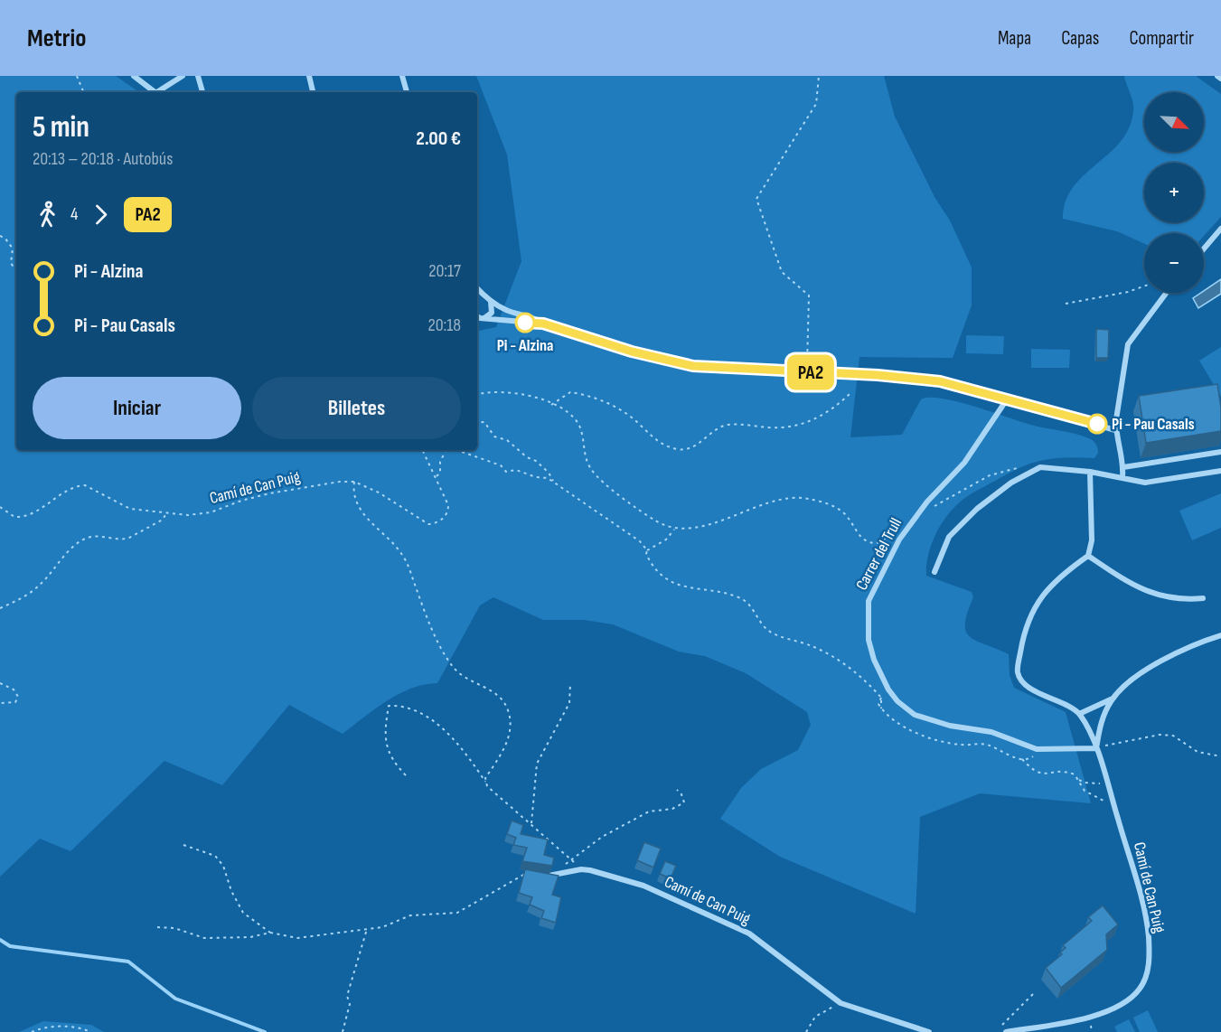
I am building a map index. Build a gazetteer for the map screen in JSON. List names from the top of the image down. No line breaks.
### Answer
{"streets":{"street":["Camí de Can Puig","Carrer del Trull"]},"crossings":[["Camí de Can Puig","Carrer del Trull"]],"places":["Pi - Alzina","Pi - Pau Casals"],"lines":["bus line PA2"],"north":"bottom right","page":{"header":"Metrio","nav":["Mapa","Capas","Compartir"],"on_map":"PA2","map_buttons":["+","−"],"heading":["5 min","20:13 – 20:18 · Autobús","2.00 €"],"legs":["4","PA2"],"list":[{"name":"Pi - Alzina","value":"20:17"},{"name":"Pi - Pau Casals","value":"20:18"}],"buttons":["Iniciar","Billetes"]}}
